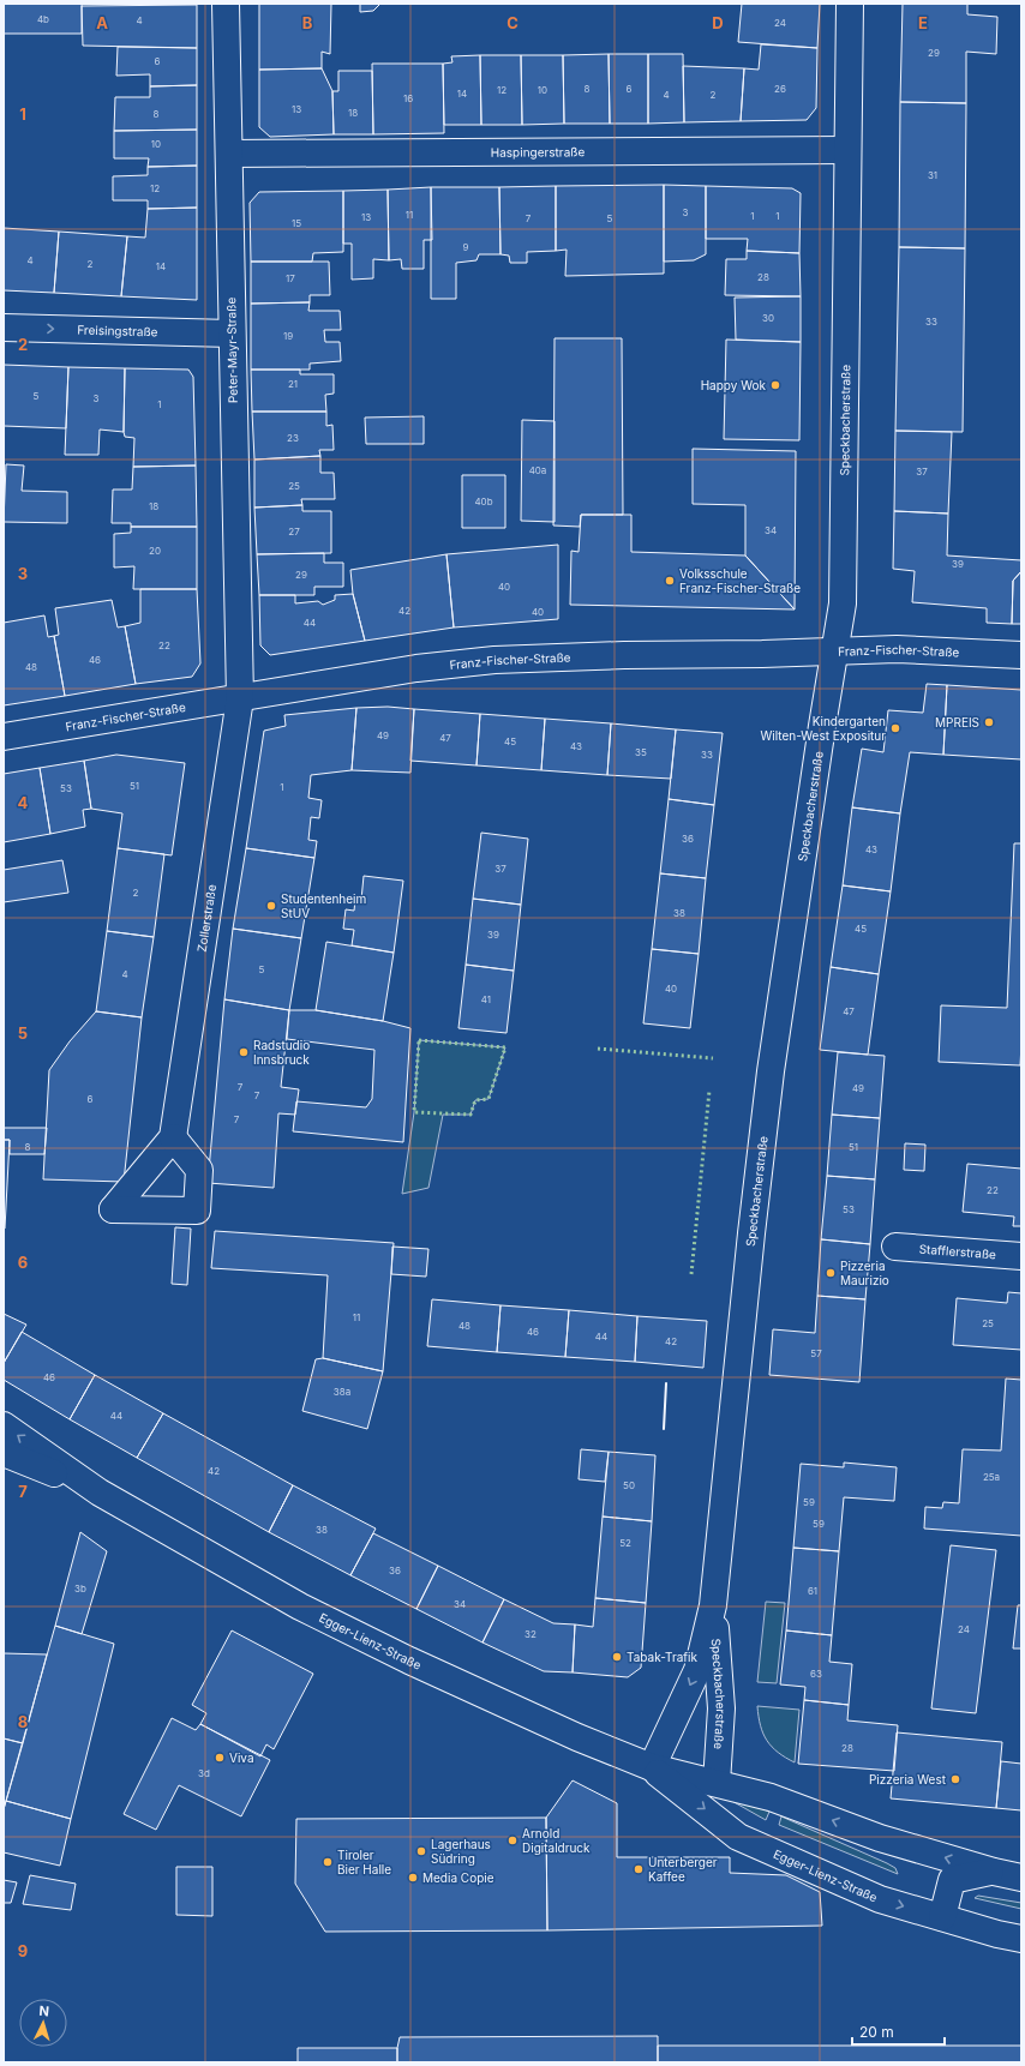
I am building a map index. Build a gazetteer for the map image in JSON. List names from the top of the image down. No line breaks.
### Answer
{"streets":{"street":["Haspingerstraße","Freisingstraße","Peter-Mayr-Straße","Speckbacherstraße","Franz-Fischer-Straße","Zollerstraße","Stafflerstraße","Egger-Lienz-Straße"]},"crossings":[["Haspingerstraße","Peter-Mayr-Straße"],["Haspingerstraße","Speckbacherstraße"],["Freisingstraße","Peter-Mayr-Straße"],["Peter-Mayr-Straße","Franz-Fischer-Straße"],["Peter-Mayr-Straße","Zollerstraße"],["Speckbacherstraße","Franz-Fischer-Straße"],["Speckbacherstraße","Egger-Lienz-Straße"],["Franz-Fischer-Straße","Zollerstraße"]],"one_way":["Freisingstraße"],"places":["Happy Wok","Volksschule Franz-Fischer-Straße","MPREIS","Kindergarten Wilten-West Expositur","Studentenheim StUV","Radstudio Innsbruck","Pizzeria Maurizio","Tabak-Trafik","Viva","Pizzeria West","Arnold Digitaldruck","Lagerhaus Südring","Tiroler Bier Halle","Unterberger Kaffee","Media Copie"],"house_numbers":["4b","4","24","29","6","8","6","26","12","10","14","4","2","16","13","18","8","10","31","12","3","11","1","1","13","7","5","15","9","4","2","14","28","17","30","33","19","21","5","3","1","23","40a","37","25","40b","18","34","27","20","39","29","40","42","40","44","22","46","48","49","47","45","43","35","33","51","1","53","36","43","37","2","38","45","39","5","4","40","41","47","7","49","7","6","7","8","51","22","53","11","25","48","46","44","42","57","46","38a","44","42","25a","50","59","59","38","52","36","3b","61","34","24","32","63","28","3d"],"scale_bar":"20 m","north":"top","grid":{"columns":["A","B","C","D","E"],"rows":["1","2","3","4","5","6","7","8","9"]}}
